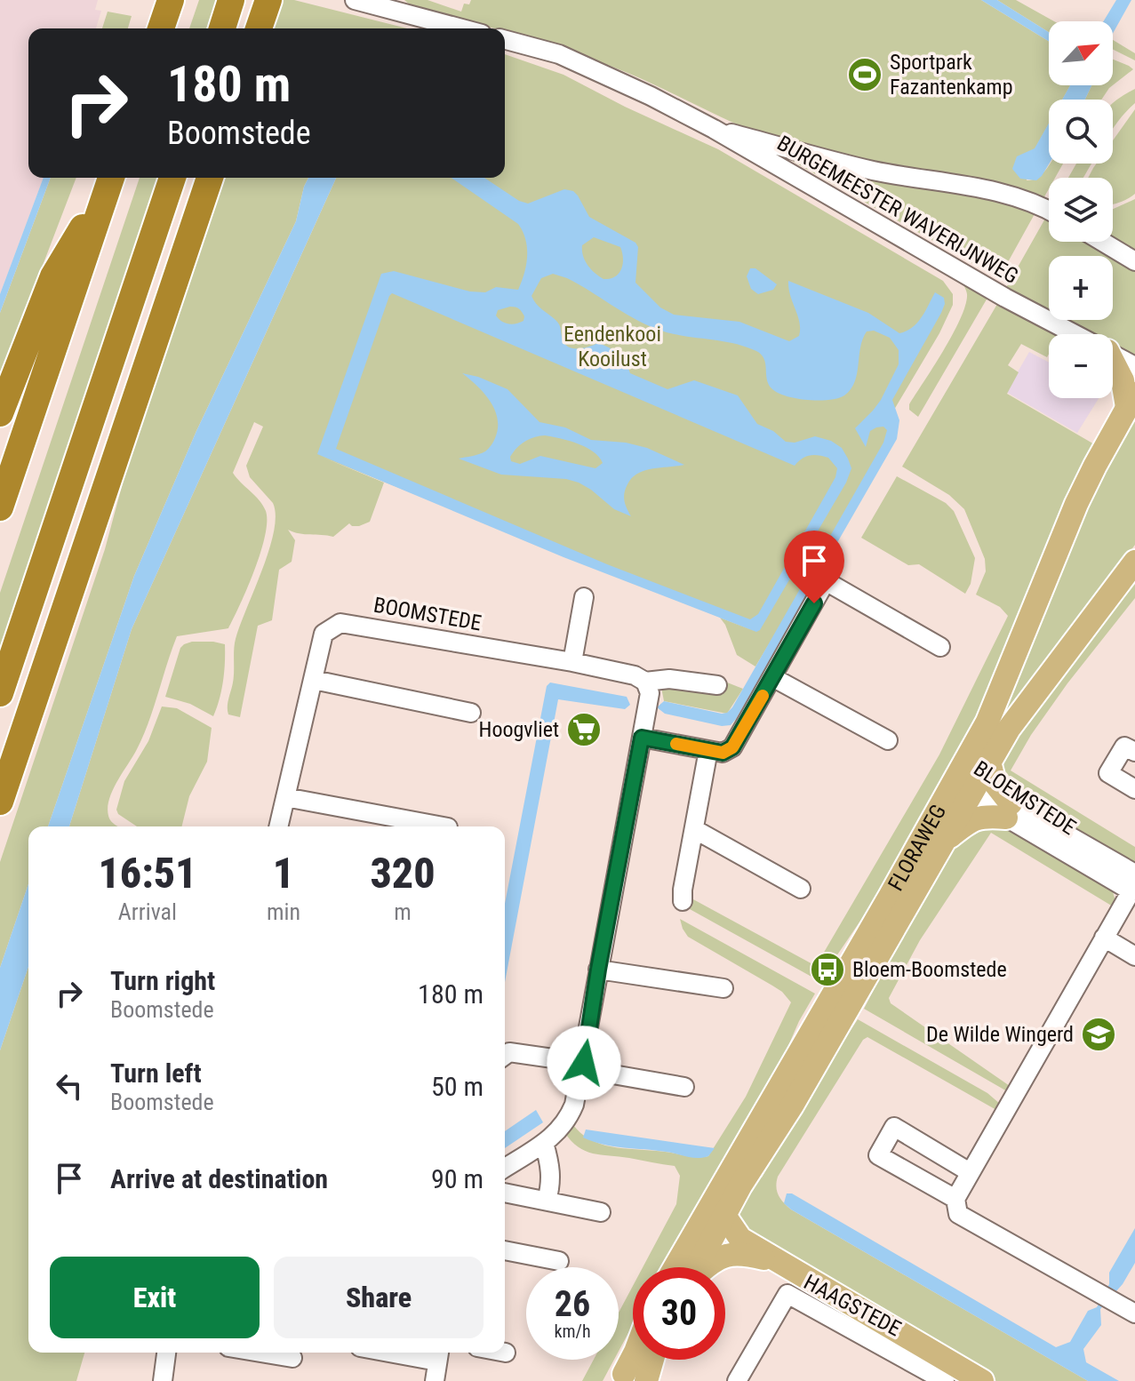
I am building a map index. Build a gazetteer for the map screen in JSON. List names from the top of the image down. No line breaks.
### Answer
{"streets":{"main road":["FLORAWEG"],"street":["BURGEMEESTER WAVERIJNWEG","BOOMSTEDE","BLOEMSTEDE","HAAGSTEDE"]},"crossings":[["BLOEMSTEDE","FLORAWEG"]],"parks":["Eendenkooi Kooilust"],"places":{"sports":["Sportpark Fazantenkamp"],"supermarket":["Hoogvliet"],"bus stop":["Bloem-Boomstede"],"school or university":["De Wilde Wingerd"]},"north":"top right","page":{"map_buttons":["+","−"],"turn":["180 m","Boomstede"],"eta":["16:51","Arrival","1","min","320","m"],"list":[{"name":"Turn right","note":"Boomstede","value":"180 m"},{"name":"Turn left","note":"Boomstede","value":"50 m"},{"name":"Arrive at destination","value":"90 m"}],"buttons":["Exit","Share"],"speed":"26 km/h","limit":"30"}}
